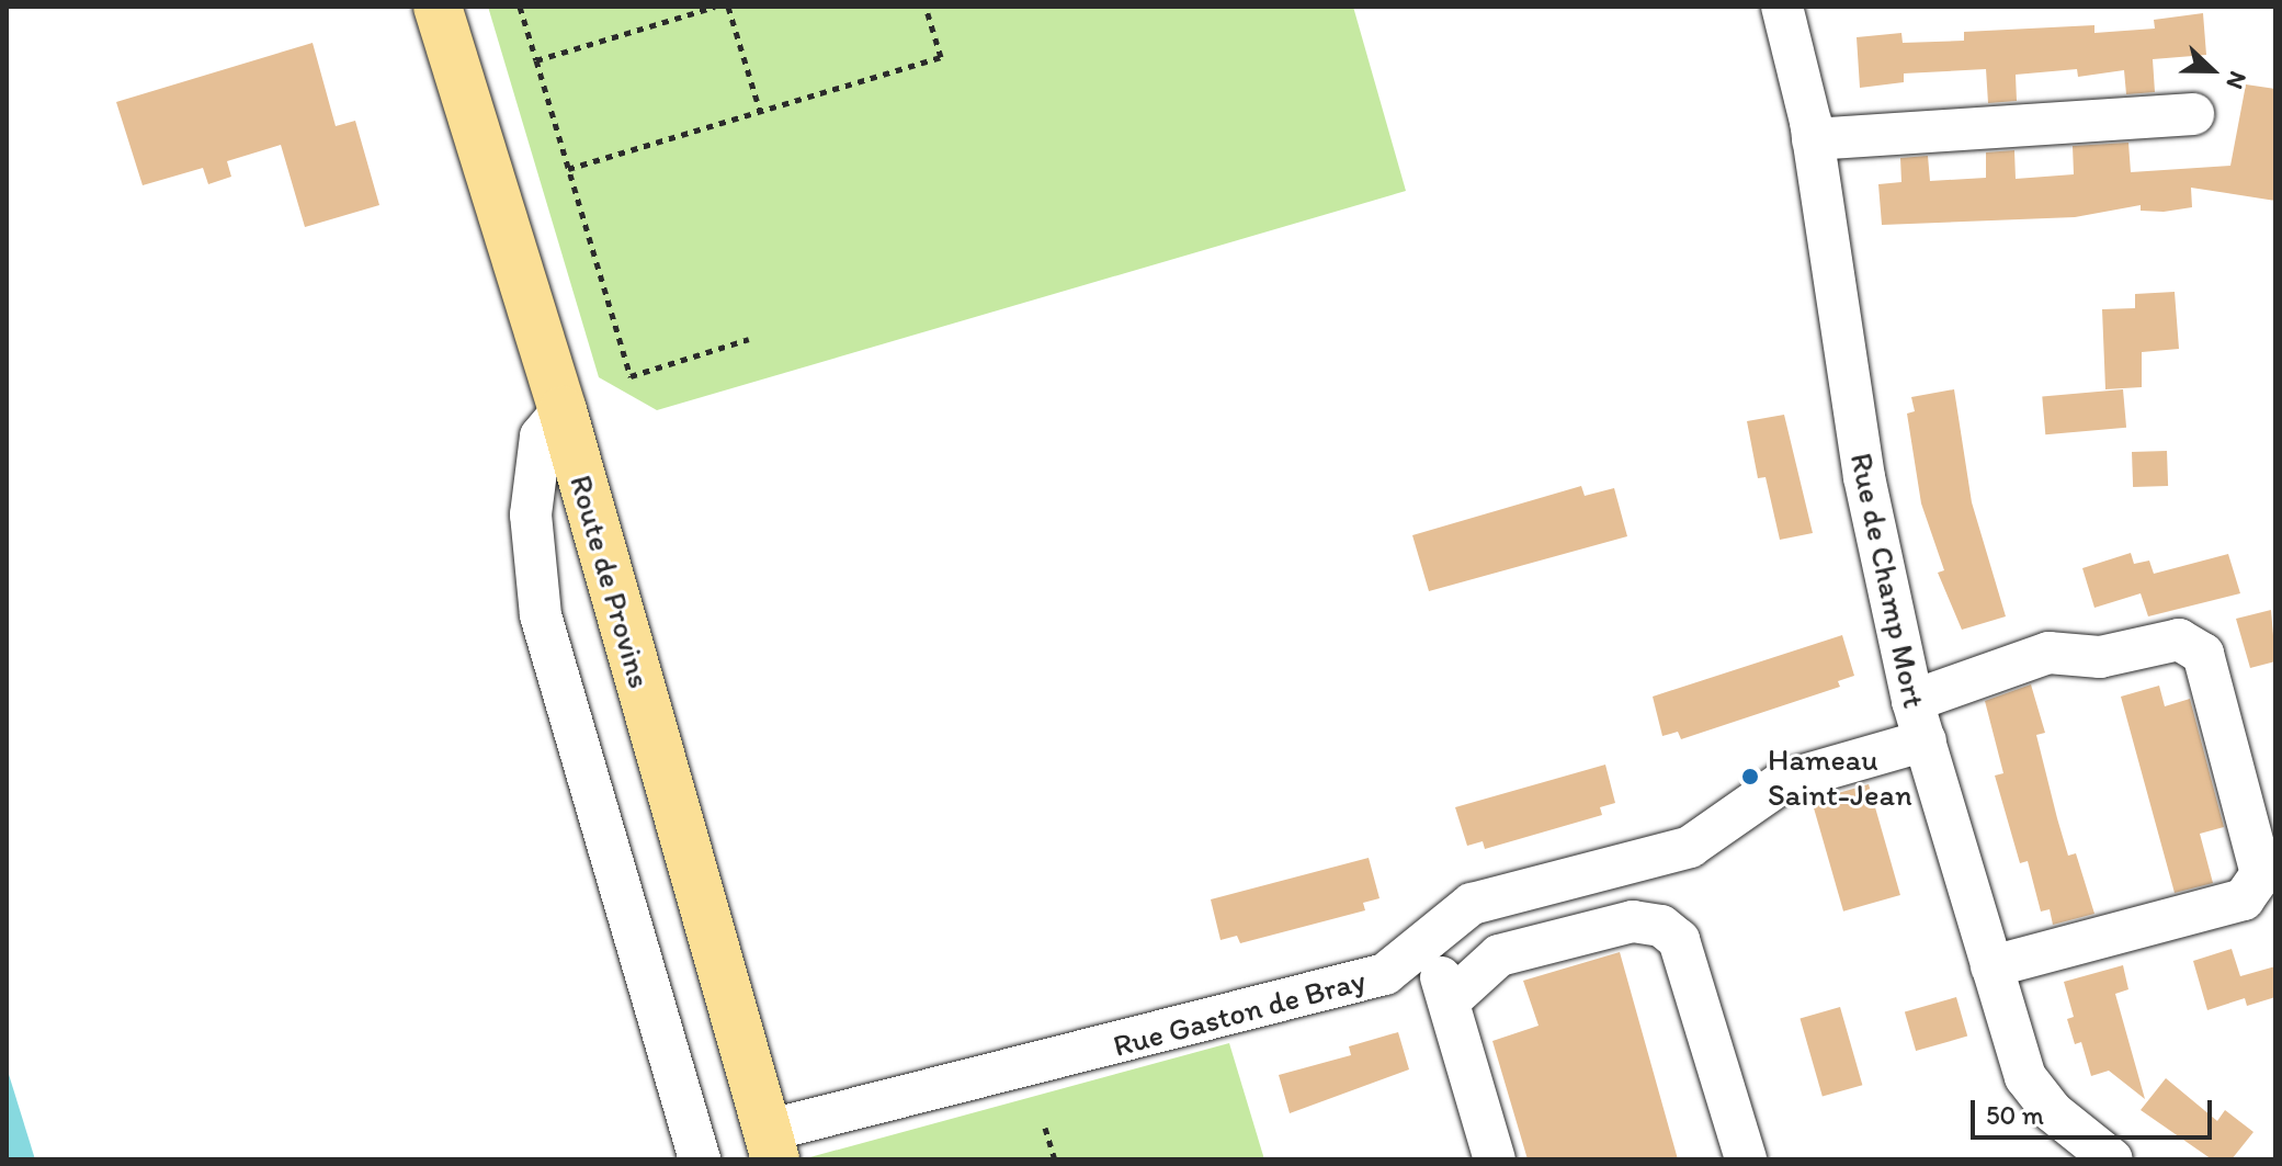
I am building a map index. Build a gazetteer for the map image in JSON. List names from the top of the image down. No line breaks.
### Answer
{"streets":{"main road":["Route de Provins"],"street":["Rue de Champ Mort","Rue Gaston de Bray"]},"crossings":[["Rue de Champ Mort","Rue Gaston de Bray"],["Route de Provins","Rue Gaston de Bray"]],"places":["Hameau Saint-Jean"],"scale_bar":"50 m","north":"right"}
